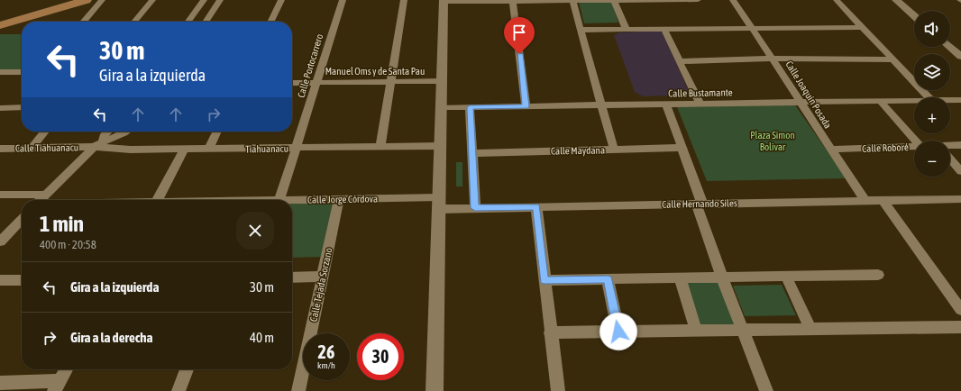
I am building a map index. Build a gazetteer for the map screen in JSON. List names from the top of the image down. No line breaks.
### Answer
{"streets":{"street":["Calle Portocarrero","Manuel Oms y de Santa Pau","Calle Bustamante","Calle Joaquin Posada","Calle Tiahuanacu","Calle Roboré","Tiahuanacu","Calle Maydana","Calle Jorge Córdova","Calle Hernando Siles","Calle Tejada Sorzano"]},"crossings":[["Calle Portocarrero","Manuel Oms y de Santa Pau"],["Calle Portocarrero","Tiahuanacu"],["Calle Portocarrero","Calle Jorge Córdova"],["Calle Bustamante","Calle Joaquin Posada"],["Calle Joaquin Posada","Calle Roboré"],["Calle Joaquin Posada","Calle Hernando Siles"],["Calle Tiahuanacu","Tiahuanacu"],["Calle Jorge Córdova","Calle Hernando Siles"],["Calle Jorge Córdova","Calle Tejada Sorzano"]],"parks":["Plaza Simon Bolivar"],"page":{"map_buttons":["+","−"],"turn":["30 m","Gira a la izquierda"],"heading":["1 min","400 m · 20:58"],"list":[{"name":"Gira a la izquierda","value":"30 m"},{"name":"Gira a la derecha","value":"40 m"}],"speed":"26 km/h","limit":"30"}}
